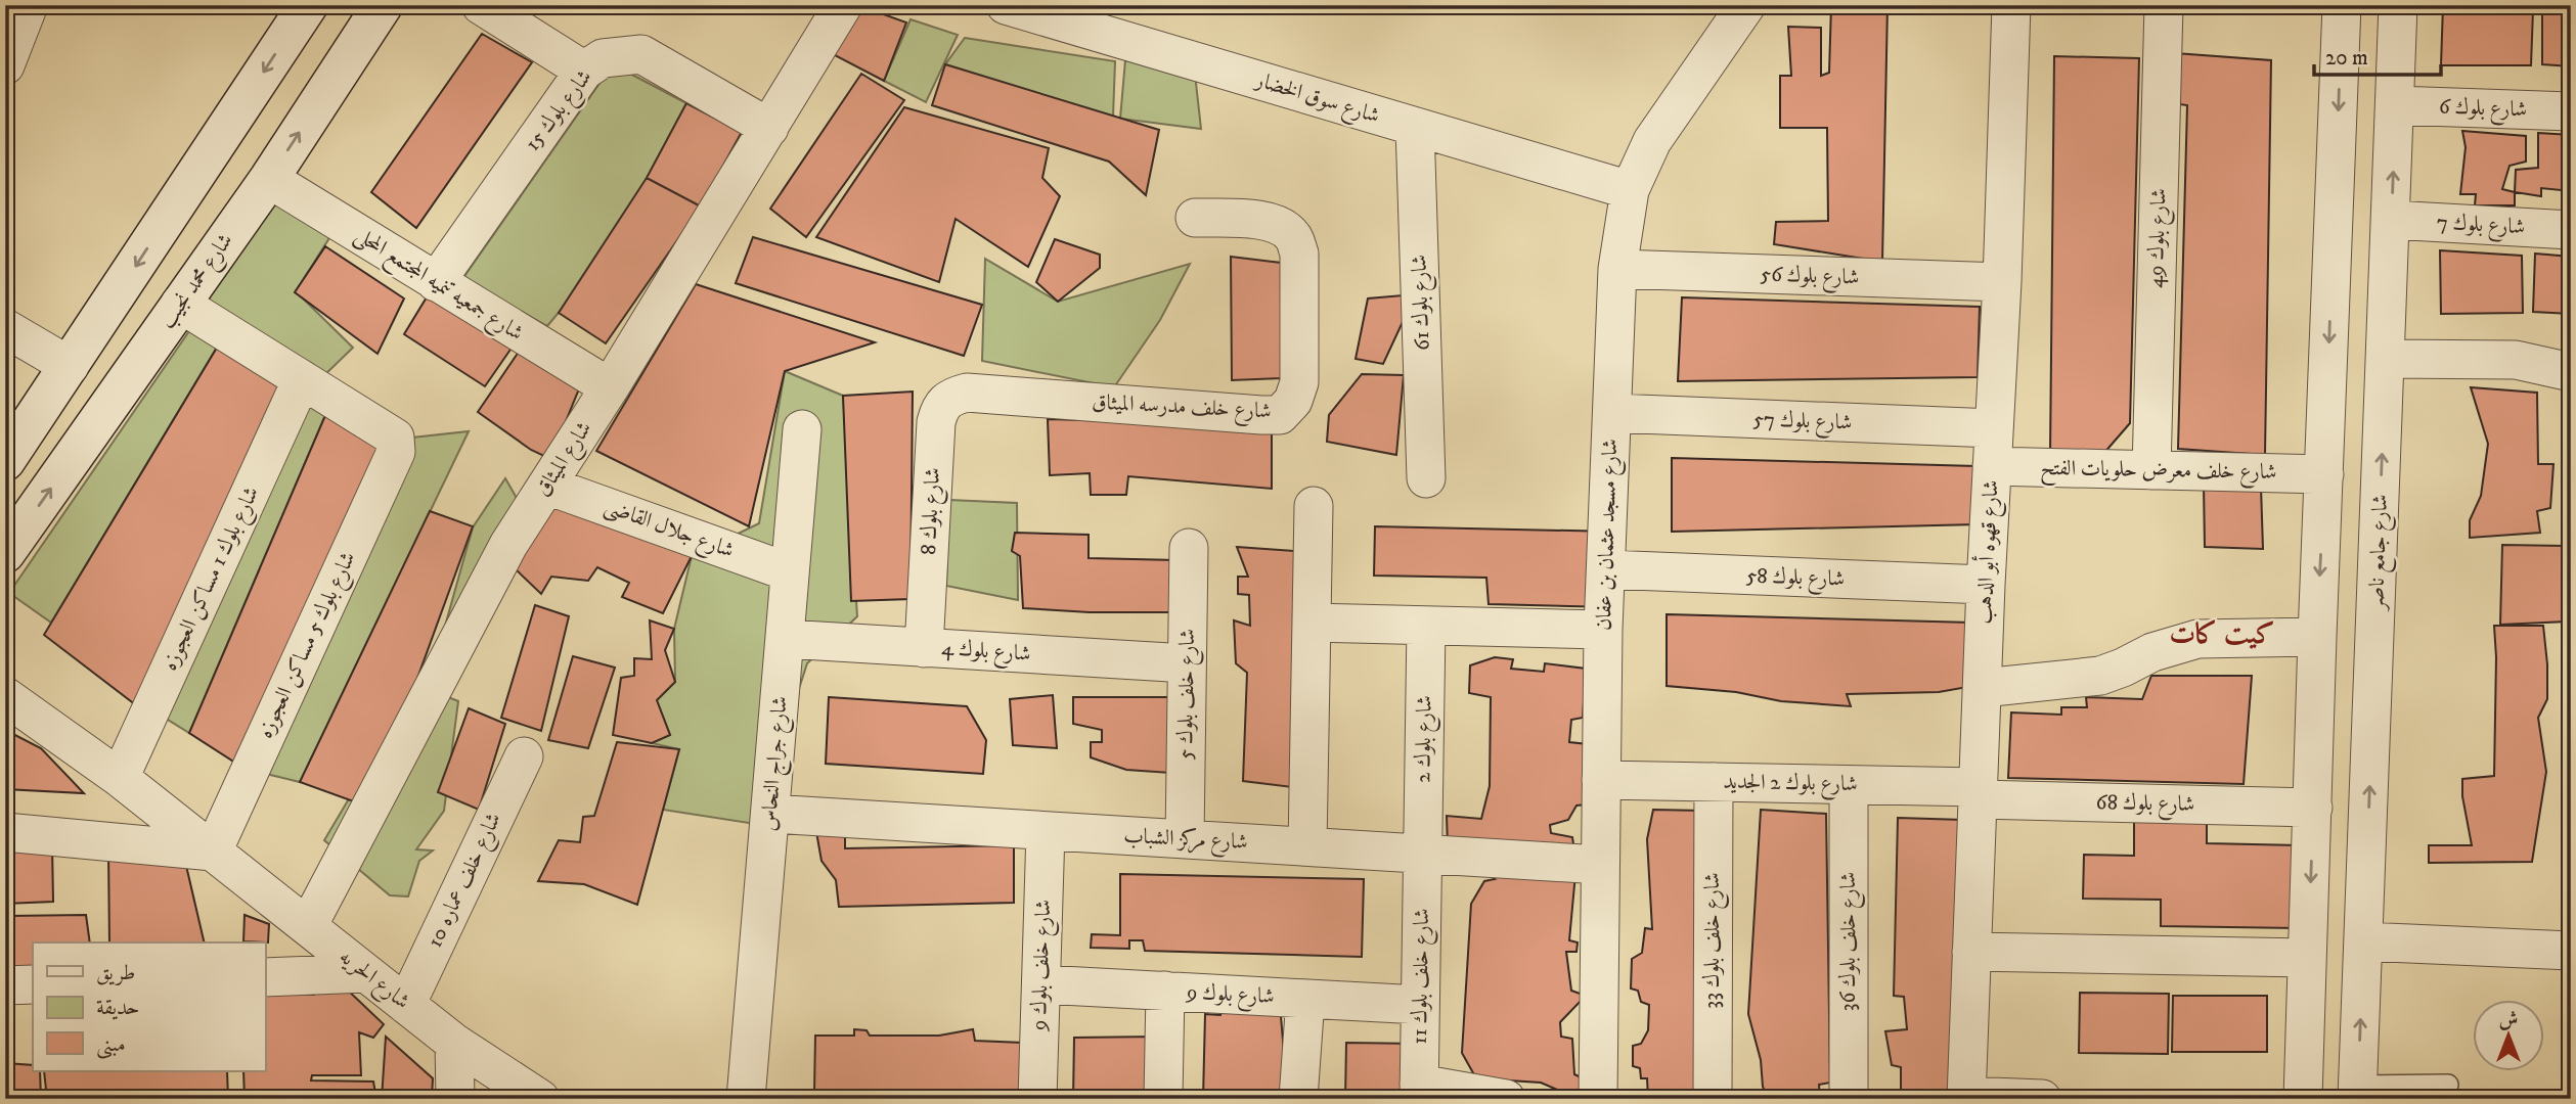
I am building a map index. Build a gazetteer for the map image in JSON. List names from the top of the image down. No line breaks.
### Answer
{"streets":{"main road":["شارع محمد نجيب"],"street":["شارع سوق الخضار","شارع بلوك 6","شارع بلوك 15","شارع بلوك 7","شارع بلوك 49","شارع بلوك 56","شارع جمعيه تنميه المجتمع المحلى","شارع بلوك 61","شارع خلف مدرسه الميثاق","شارع بلوك 57","شارع الميثاق","شارع خلف معرض حلويات الفتح","شارع بلوك 8","شارع جلال القاضى","شارع مسجد عثمان بن عفان","شارع قهوه أبو الدهب","شارع جامع ناصر","شارع بلوك 58","شارع بلوك 1 مساكن العجوزه","شارع بلوك 5 مساكن العجوزه","شارع بلوك 4","شارع خلف بلوك 5","شارع بلوك 2","شارع جراج النحاس","شارع بلوك 2 الجديد","شارع بلوك 68","شارع مركز الشباب","شارع خلف عماره 10","شارع خلف بلوك 33","شارع خلف بلوك 36","شارع خلف بلوك 9","شارع خلف بلوك 11","شارع الحريه","شارع بلوك 9"]},"crossings":[["شارع سوق الخضار","شارع بلوك 61"],["شارع سوق الخضار","شارع مسجد عثمان بن عفان"],["شارع بلوك 6","شارع جامع ناصر"],["شارع بلوك 15","شارع جمعيه تنميه المجتمع المحلى"],["شارع بلوك 15","شارع الميثاق"],["شارع بلوك 7","شارع جامع ناصر"],["شارع بلوك 49","شارع خلف معرض حلويات الفتح"],["شارع بلوك 56","شارع مسجد عثمان بن عفان"],["شارع بلوك 56","شارع قهوه أبو الدهب"],["شارع محمد نجيب","شارع جمعيه تنميه المجتمع المحلى"],["شارع جمعيه تنميه المجتمع المحلى","شارع الميثاق"],["شارع خلف مدرسه الميثاق","شارع بلوك 8"],["شارع بلوك 57","شارع مسجد عثمان بن عفان"],["شارع بلوك 57","شارع قهوه أبو الدهب"],["شارع الميثاق","شارع جلال القاضى"],["شارع الميثاق","شارع الحريه"],["شارع خلف معرض حلويات الفتح","شارع قهوه أبو الدهب"],["شارع بلوك 8","شارع بلوك 4"],["شارع جلال القاضى","شارع جراج النحاس"],["شارع مسجد عثمان بن عفان","شارع بلوك 58"],["شارع مسجد عثمان بن عفان","شارع بلوك 2 الجديد"],["شارع مسجد عثمان بن عفان","شارع مركز الشباب"],["شارع قهوه أبو الدهب","شارع بلوك 58"],["شارع قهوه أبو الدهب","شارع بلوك 2 الجديد"],["شارع قهوه أبو الدهب","شارع بلوك 68"],["شارع بلوك 1 مساكن العجوزه","شارع بلوك 5 مساكن العجوزه"],["شارع بلوك 1 مساكن العجوزه","شارع الحريه"],["شارع بلوك 5 مساكن العجوزه","شارع الحريه"],["شارع بلوك 4","شارع خلف بلوك 5"],["شارع بلوك 4","شارع جراج النحاس"],["شارع خلف بلوك 5","شارع مركز الشباب"],["شارع بلوك 2","شارع مركز الشباب"],["شارع بلوك 2","شارع خلف بلوك 11"],["شارع جراج النحاس","شارع مركز الشباب"],["شارع بلوك 2 الجديد","شارع بلوك 68"],["شارع بلوك 2 الجديد","شارع خلف بلوك 33"],["شارع بلوك 2 الجديد","شارع خلف بلوك 36"],["شارع مركز الشباب","شارع خلف بلوك 9"],["شارع مركز الشباب","شارع خلف بلوك 11"],["شارع خلف عماره 10","شارع الحريه"],["شارع خلف بلوك 9","شارع بلوك 9"],["شارع خلف بلوك 11","شارع بلوك 9"]],"districts":["كيت كات"],"legend":["طريق","حديقة","مبنى"],"scale_bar":"20 m","north":"top"}
